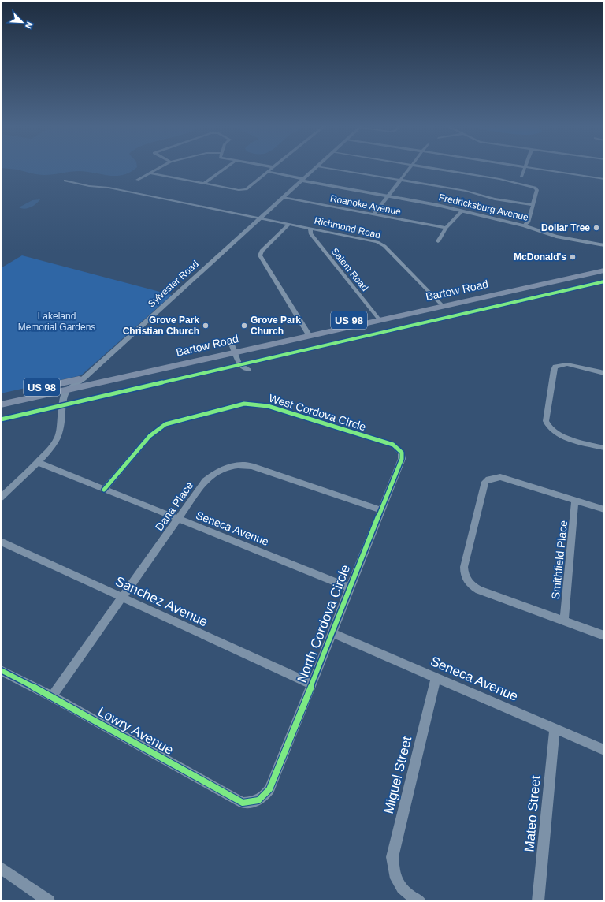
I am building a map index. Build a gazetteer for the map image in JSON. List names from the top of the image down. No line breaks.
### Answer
{"streets":{"main road":["Bartow Road","US 98"],"street":["Roanoke Avenue","Fredricksburg Avenue","Richmond Road","Salem Road","Sylvester Road","West Cordova Circle","Dana Place","Seneca Avenue","Smithfield Place","Sanchez Avenue","North Cordova Circle","Lowry Avenue","Miguel Street","Mateo Street"]},"crossings":[["Roanoke Avenue","Sylvester Road"],["Fredricksburg Avenue","Sylvester Road"],["Richmond Road","Salem Road"],["Richmond Road","Sylvester Road"],["Richmond Road","Bartow Road"],["Salem Road","Bartow Road"],["Sylvester Road","Bartow Road"],["West Cordova Circle","Seneca Avenue"],["West Cordova Circle","North Cordova Circle"],["Dana Place","Seneca Avenue"],["Dana Place","Sanchez Avenue"],["Dana Place","North Cordova Circle"],["Dana Place","Lowry Avenue"],["Seneca Avenue","North Cordova Circle"],["Seneca Avenue","Miguel Street"],["Seneca Avenue","Mateo Street"],["Sanchez Avenue","North Cordova Circle"],["North Cordova Circle","Lowry Avenue"]],"parks":["Lakeland Memorial Gardens"],"places":["Dollar Tree","McDonald's","Grove Park Christian Church","Grove Park Church"],"north":"bottom right"}
